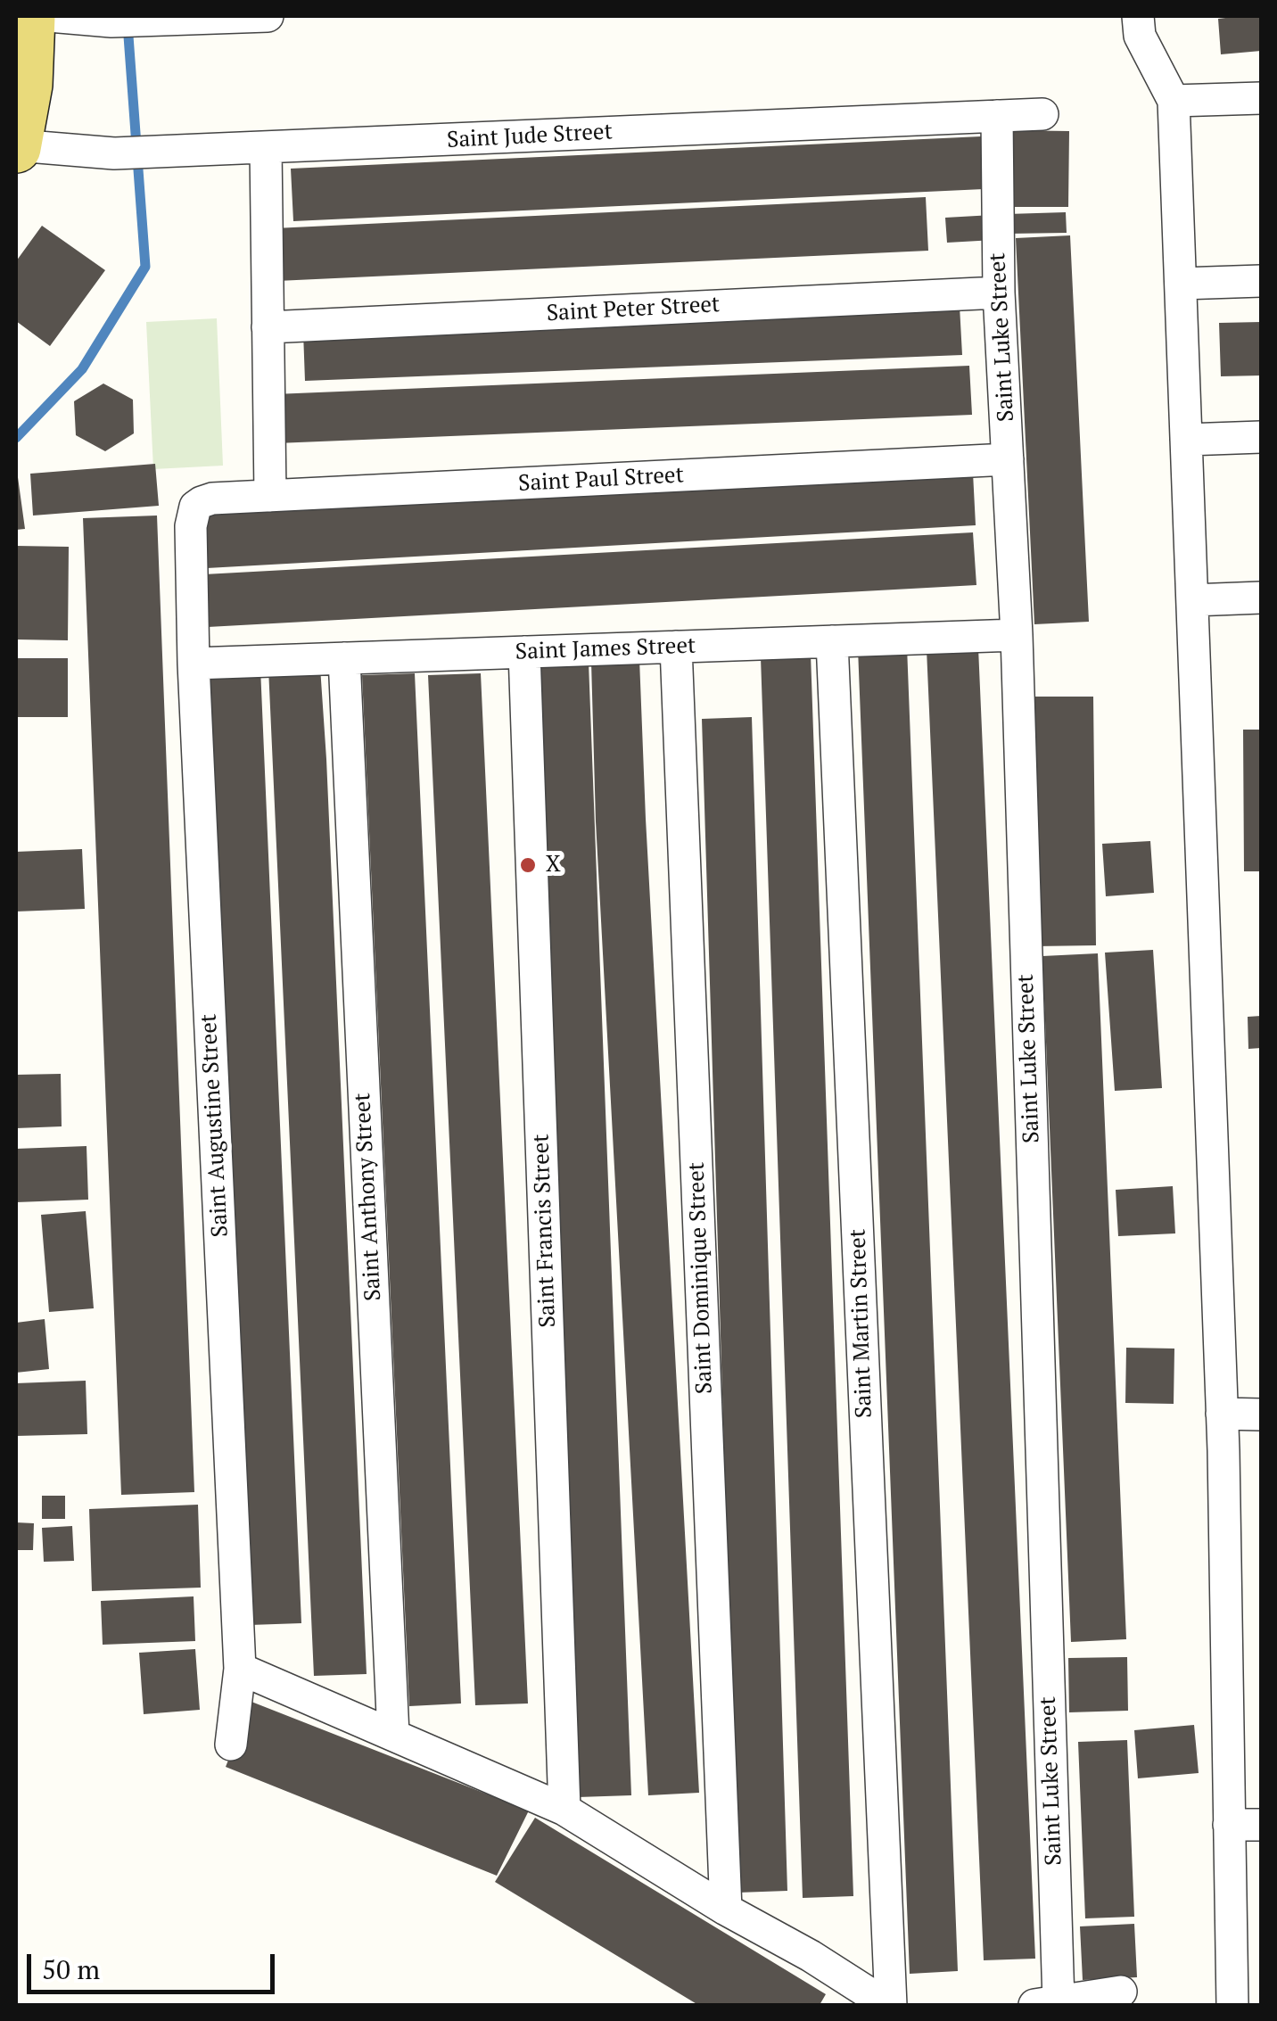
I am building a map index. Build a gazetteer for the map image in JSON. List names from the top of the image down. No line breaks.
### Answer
{"streets":{"street":["Saint Jude Street","Saint Peter Street","Saint Luke Street","Saint Paul Street","Saint James Street","Saint Augustine Street","Saint Anthony Street","Saint Francis Street","Saint Dominique Street","Saint Martin Street"]},"crossings":[["Saint Jude Street","Saint Luke Street"],["Saint Peter Street","Saint Luke Street"],["Saint Luke Street","Saint Paul Street"],["Saint Luke Street","Saint James Street"],["Saint Paul Street","Saint Augustine Street"],["Saint James Street","Saint Augustine Street"],["Saint James Street","Saint Anthony Street"],["Saint James Street","Saint Francis Street"],["Saint James Street","Saint Dominique Street"],["Saint James Street","Saint Martin Street"]],"places":["X"],"scale_bar":"50 m"}
